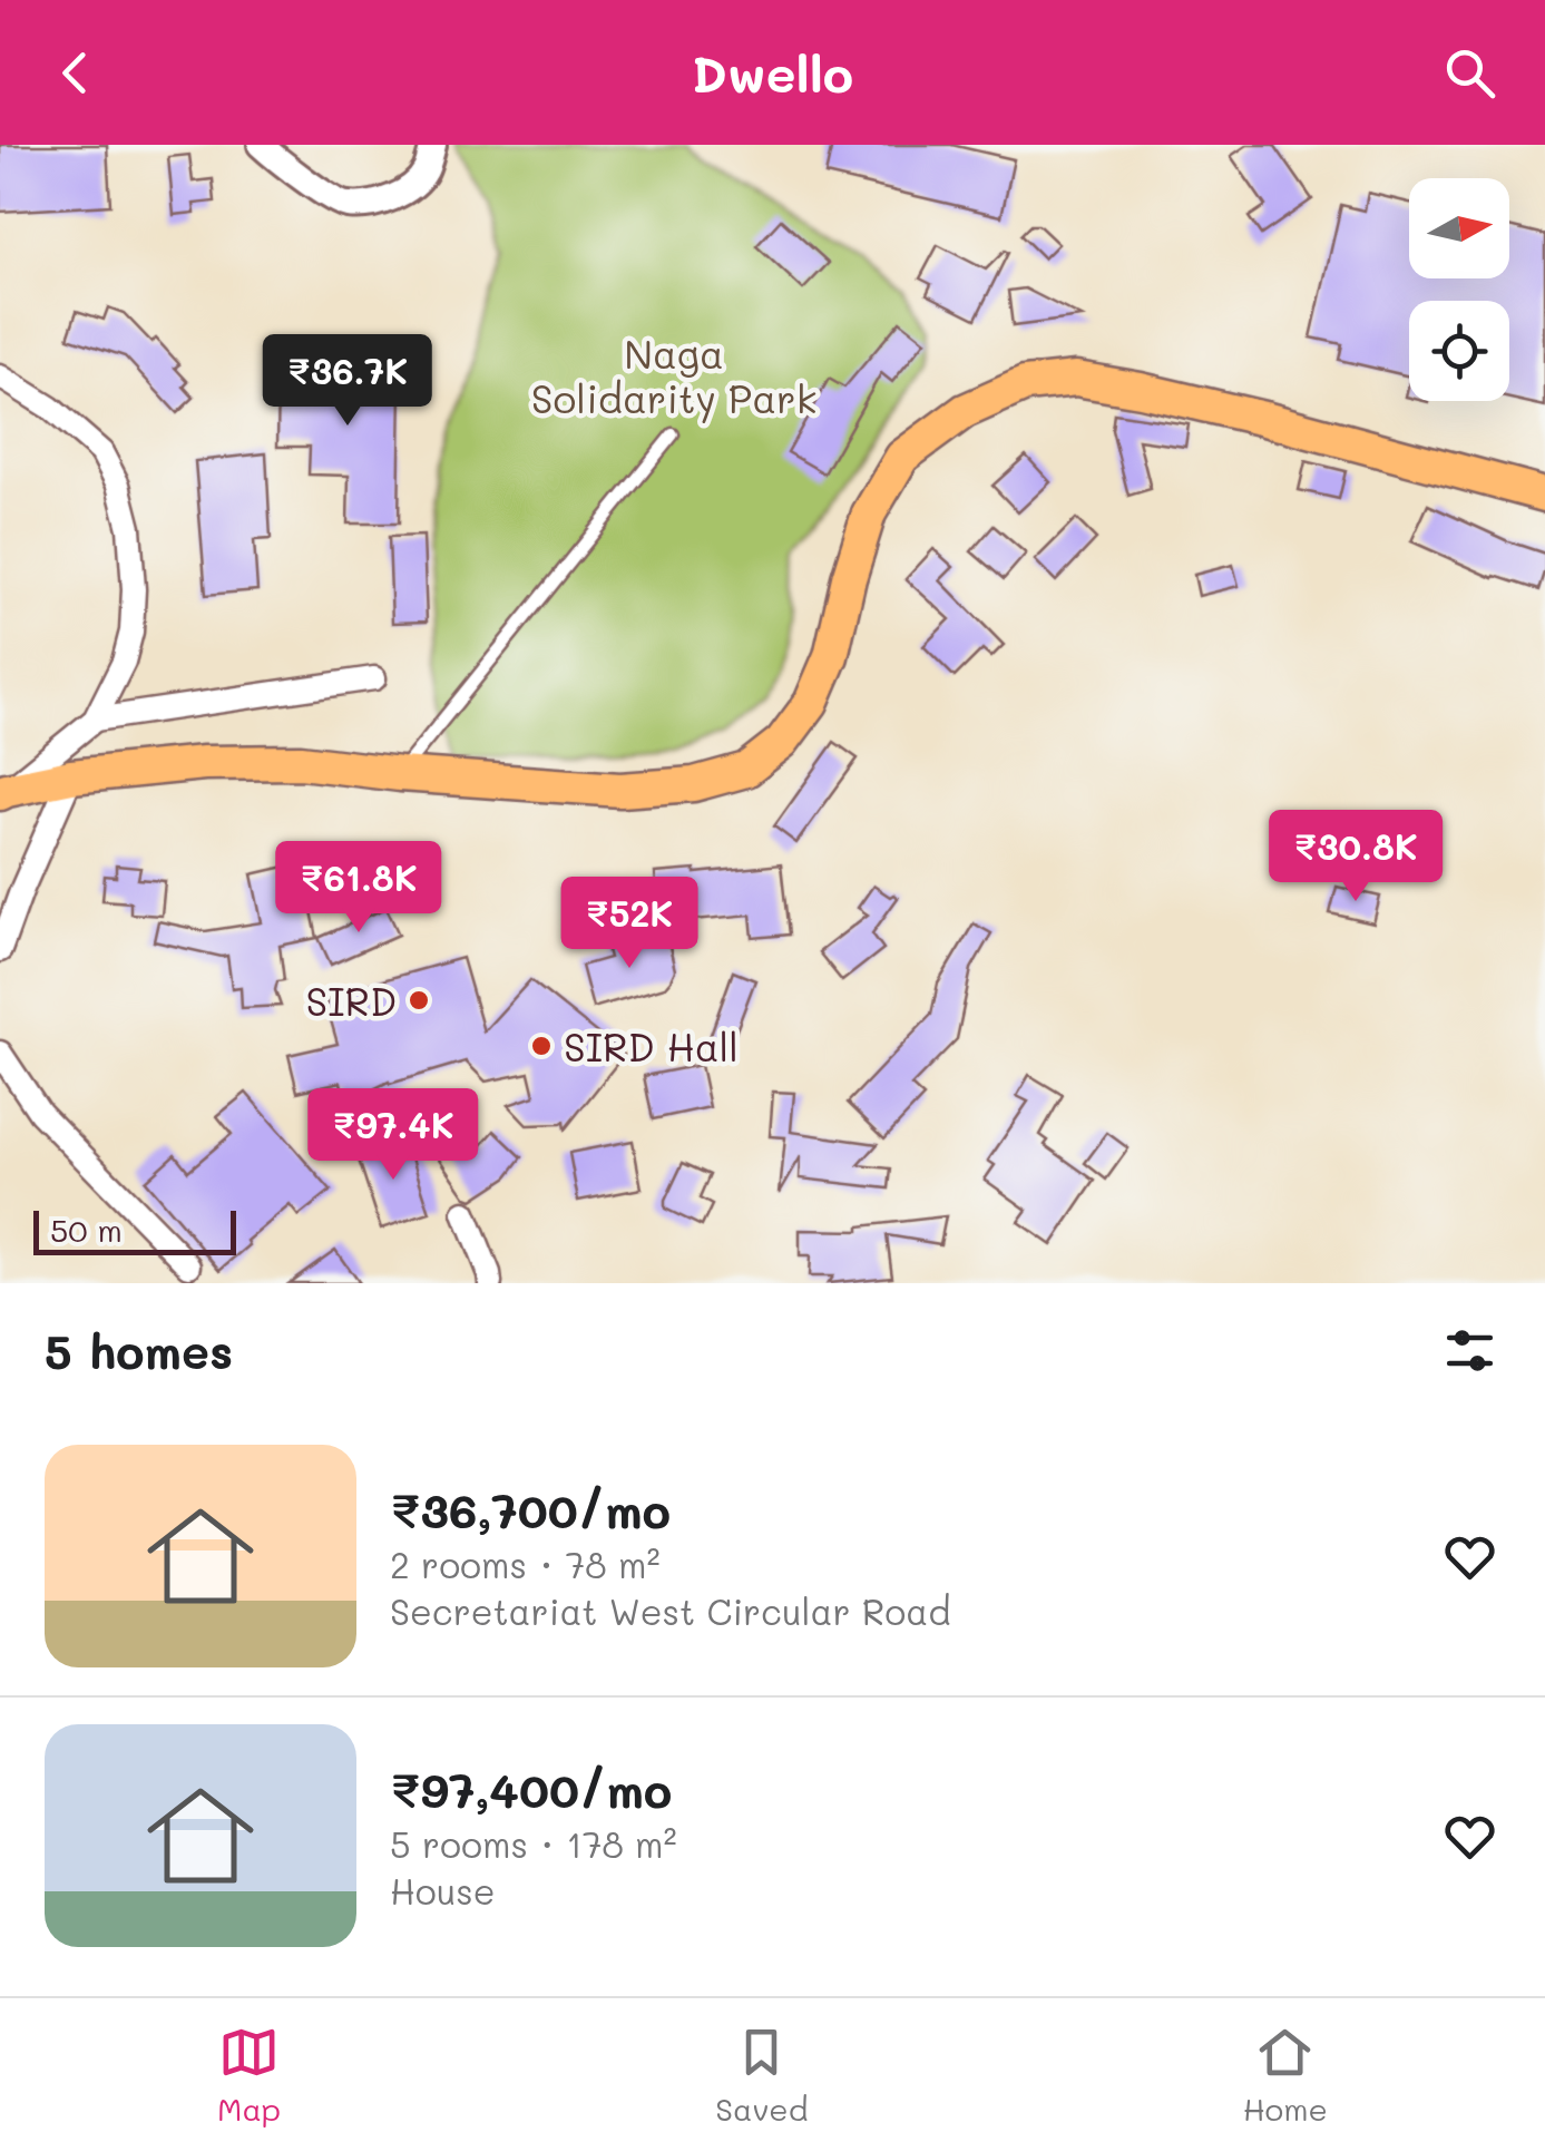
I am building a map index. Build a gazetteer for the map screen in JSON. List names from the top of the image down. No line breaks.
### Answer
{"parks":["Naga Solidarity Park"],"places":["SIRD","SIRD Hall"],"scale_bar":"50 m","north":"right","page":{"header":"Dwello","price":["₹36.7K","₹30.8K","₹61.8K","₹52K","₹97.4K"],"scale":"50 m","heading":"5 homes","list":[{"name":"₹36,700/mo","note":"2 rooms · 78 m² · Secretariat West Circular Road"},{"name":"₹97,400/mo","note":"5 rooms · 178 m² · House"}],"tabs":["Map","Saved","Home"]}}
